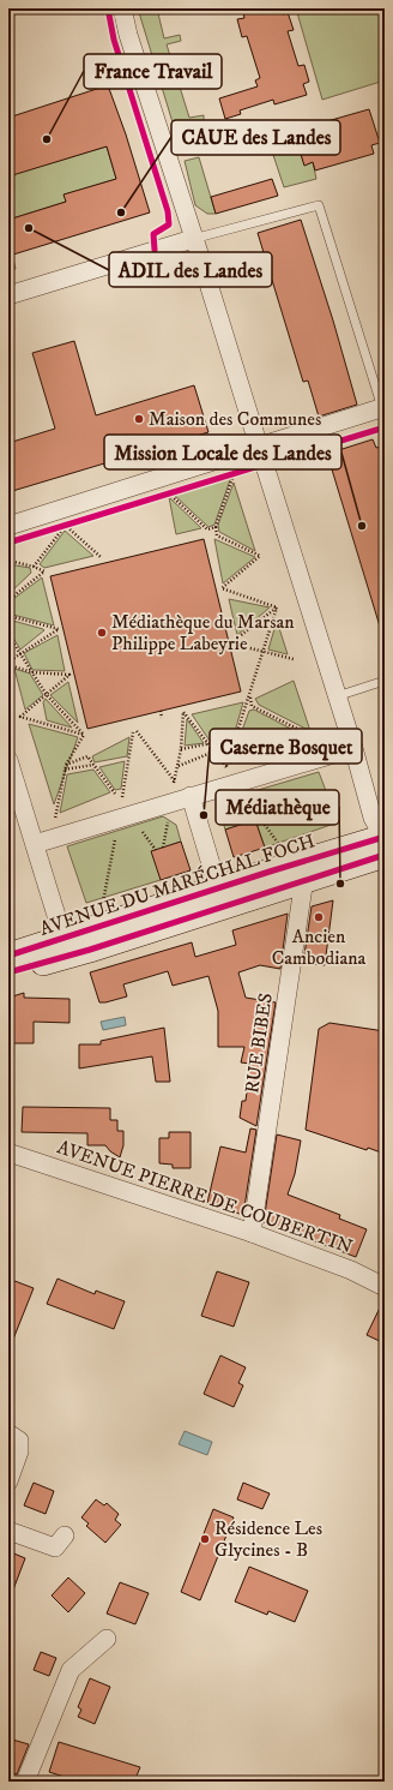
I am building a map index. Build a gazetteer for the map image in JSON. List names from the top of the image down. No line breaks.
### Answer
{"streets":{"main road":["AVENUE DU MARÉCHAL FOCH"],"street":["RUE BIBES","AVENUE PIERRE DE COUBERTIN"]},"crossings":[["AVENUE DU MARÉCHAL FOCH","RUE BIBES"],["RUE BIBES","AVENUE PIERRE DE COUBERTIN"]],"places":["France Travail","CAUE des Landes","ADIL des Landes","Maison des Communes","Mission Locale des Landes","Médiathèque du Marsan Philippe Labeyrie","Caserne Bosquet","Médiathèque","Ancien Cambodiana","Résidence Les Glycines - B"]}
